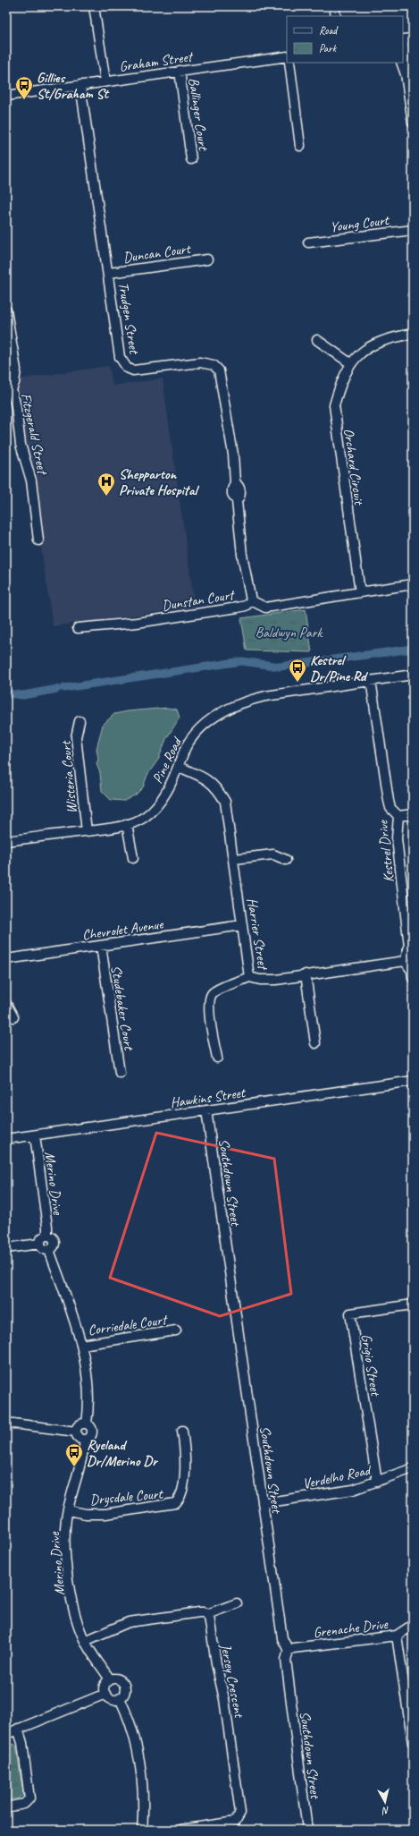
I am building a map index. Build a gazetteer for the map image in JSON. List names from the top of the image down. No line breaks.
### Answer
{"streets":{"street":["Graham Street","Ballinger Court","Young Court","Duncan Court","Trudgen Street","Fitzgerald Street","Orchard Circuit","Dunstan Court","Pine Road","Wisteria Court","Kestrel Drive","Chevrolet Avenue","Harrier Street","Studebaker Court","Hawkins Street","Southdown Street","Merino Drive","Corriedale Court","Grigio Street","Verdelho Road","Drysdale Court","Grenache Drive","Jersey Crescent"]},"crossings":[["Graham Street","Ballinger Court"],["Graham Street","Trudgen Street"],["Duncan Court","Trudgen Street"],["Trudgen Street","Dunstan Court"],["Orchard Circuit","Dunstan Court"],["Pine Road","Wisteria Court"],["Pine Road","Kestrel Drive"],["Pine Road","Harrier Street"],["Kestrel Drive","Harrier Street"],["Chevrolet Avenue","Harrier Street"],["Chevrolet Avenue","Studebaker Court"],["Hawkins Street","Southdown Street"],["Hawkins Street","Merino Drive"],["Southdown Street","Verdelho Road"],["Southdown Street","Grenache Drive"],["Merino Drive","Drysdale Court"],["Grigio Street","Verdelho Road"]],"parks":["Baldwyn Park"],"places":{"bus stop":["Gillies St/Graham St","Kestrel Dr/Pine Rd","Ryeland Dr/Merino Dr"],"hospital":["Shepparton Private Hospital"]},"legend":["Road","Park"],"north":"bottom"}
